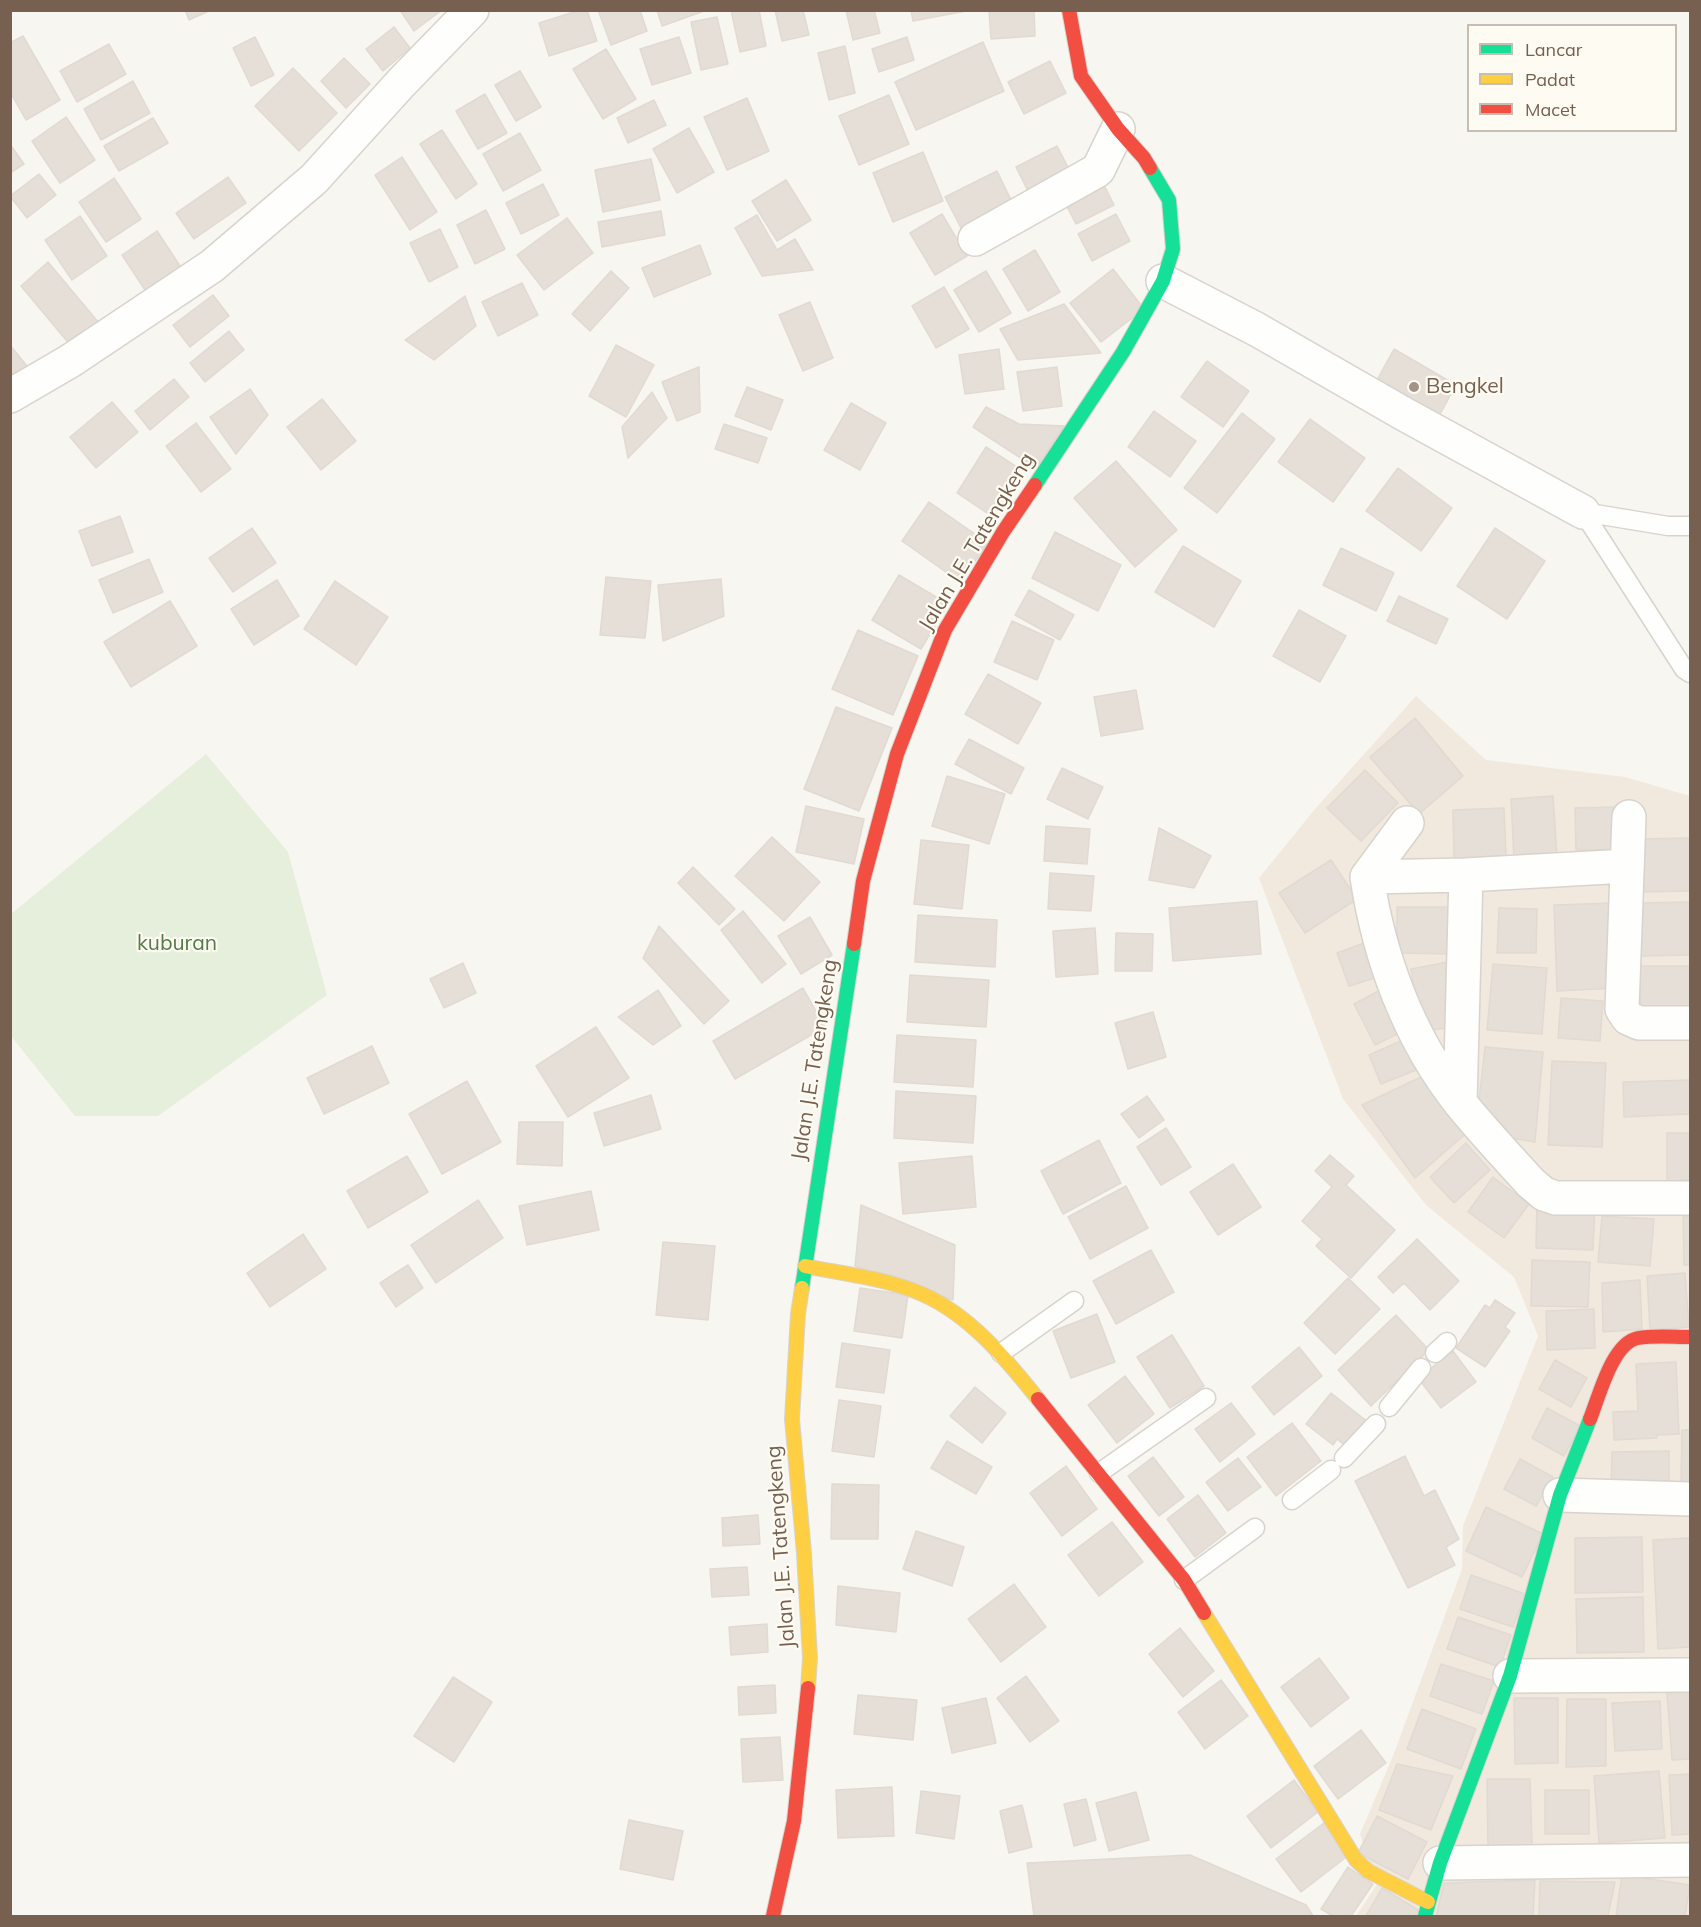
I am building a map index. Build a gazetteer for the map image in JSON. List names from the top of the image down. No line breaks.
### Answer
{"streets":{"street":["Jalan J.E. Tatengkeng"]},"parks":["kuburan"],"places":["Bengkel"],"legend":["Lancar","Padat","Macet"]}
